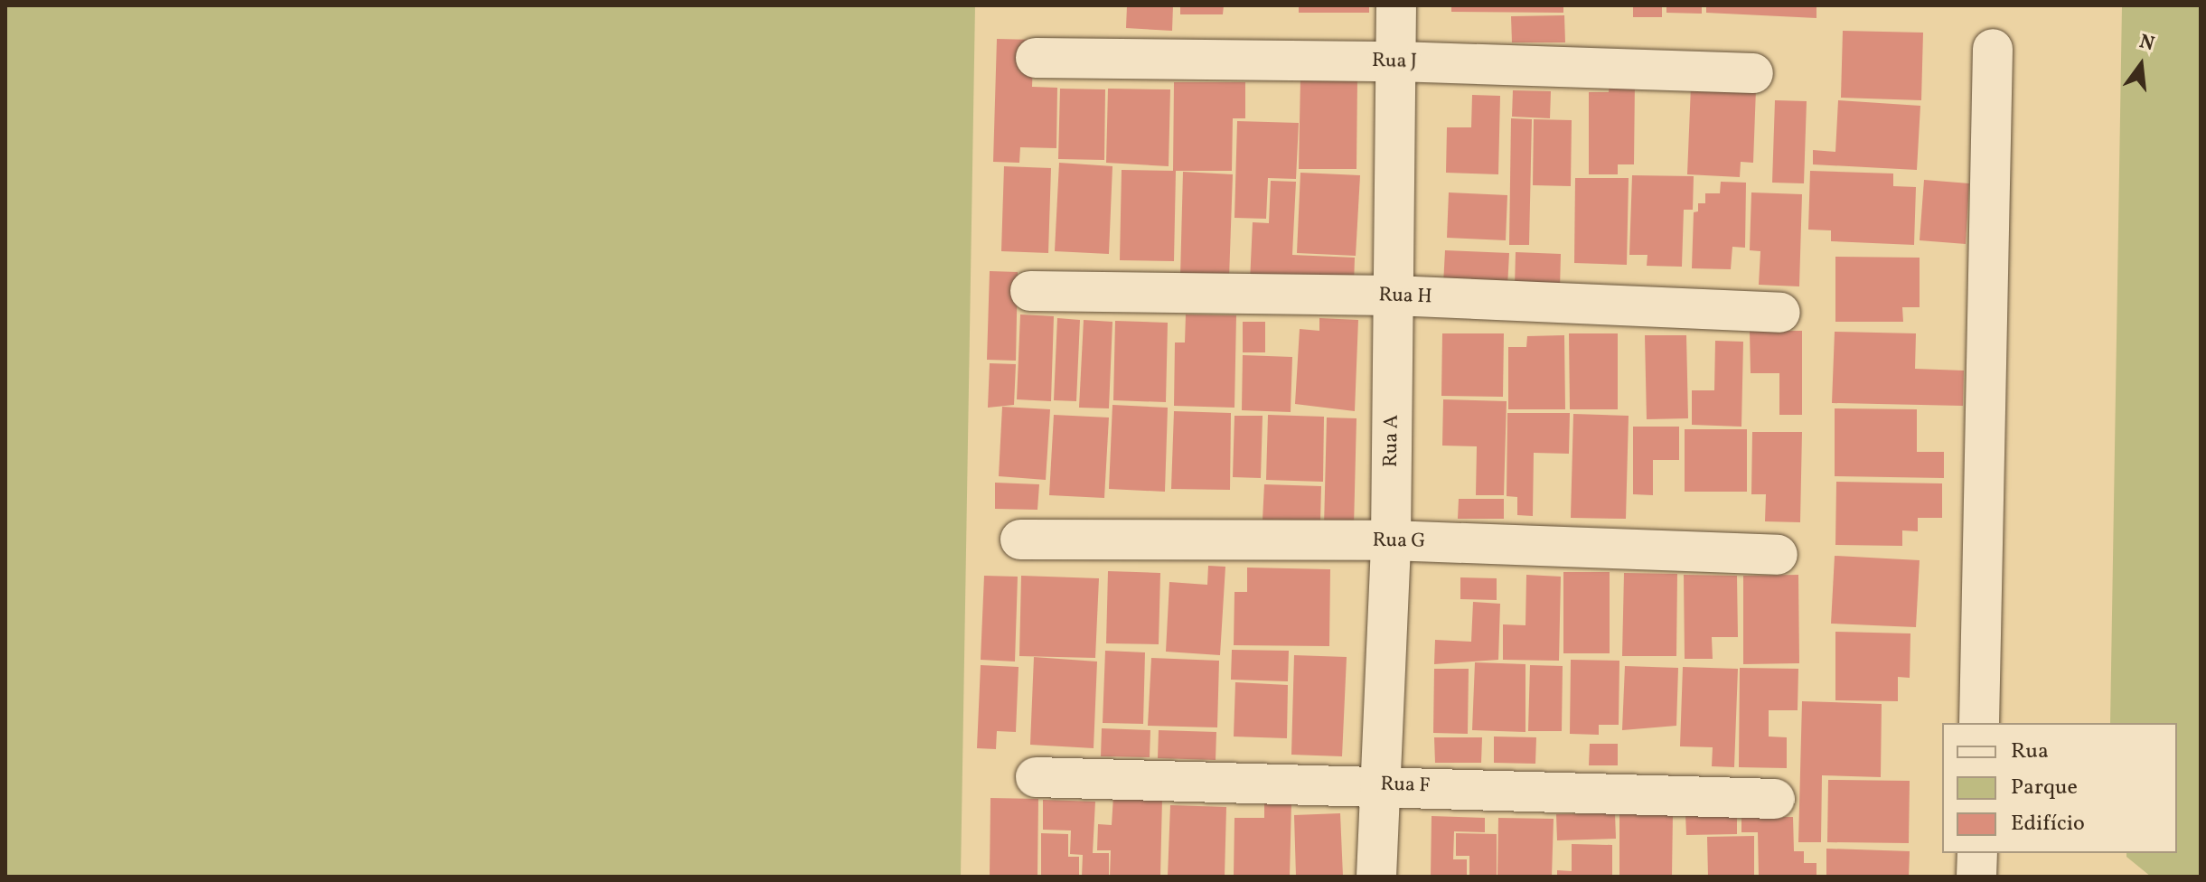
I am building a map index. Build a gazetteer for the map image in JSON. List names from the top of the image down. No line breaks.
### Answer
{"streets":{"street":["Rua J","Rua H","Rua A","Rua G","Rua F"]},"crossings":[["Rua J","Rua A"],["Rua H","Rua A"],["Rua A","Rua G"],["Rua A","Rua F"]],"legend":["Rua","Parque","Edifício"],"north":"top"}
